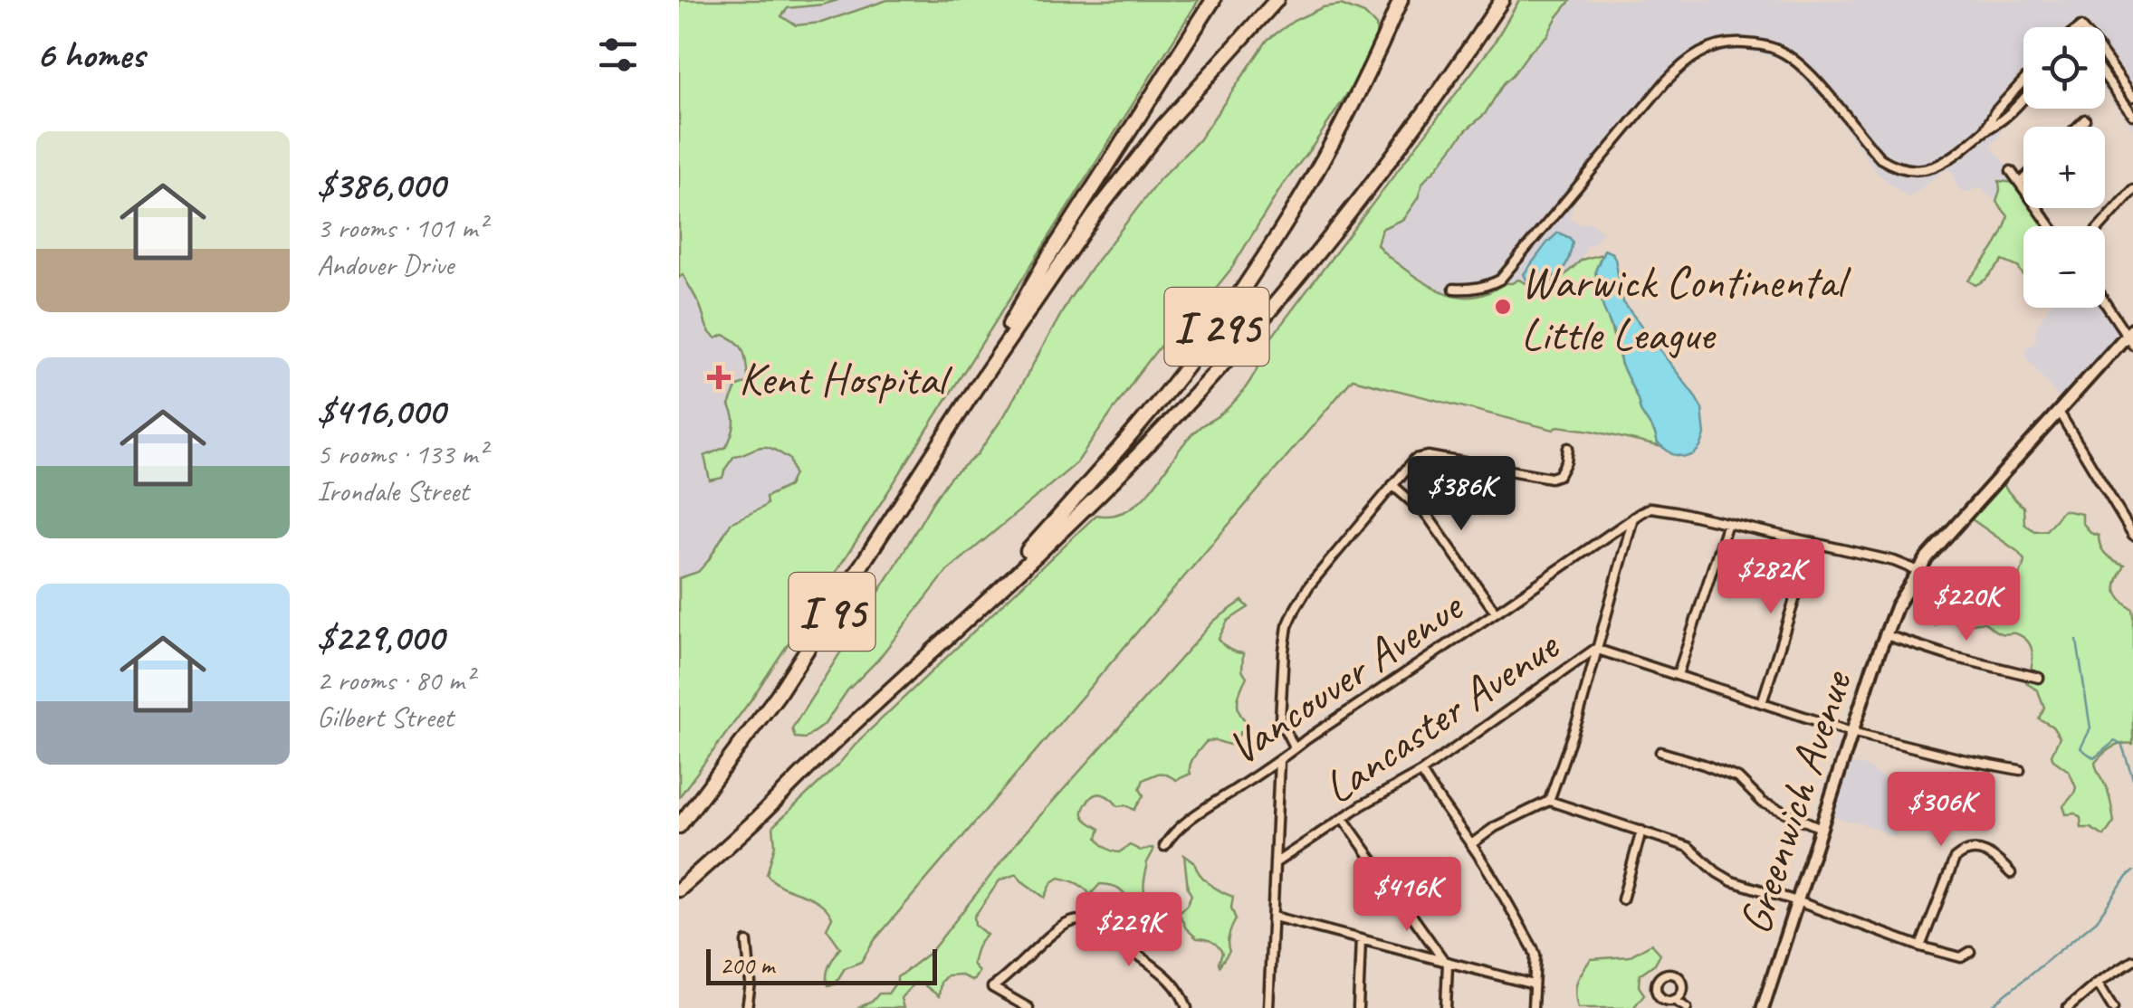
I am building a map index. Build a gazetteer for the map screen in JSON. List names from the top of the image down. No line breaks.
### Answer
{"streets":{"highway":["I 295","I 95"],"main road":["Greenwich Avenue"],"street":["Vancouver Avenue","Lancaster Avenue"]},"crossings":[["I 295","I 95"],["Vancouver Avenue","Greenwich Avenue"],["Lancaster Avenue","Greenwich Avenue"]],"places":{"other":["Warwick Continental Little League"],"health":["Kent Hospital"]},"scale_bar":"200 m","page":{"heading":"6 homes","map_buttons":["+","−"],"list":[{"name":"$386,000","note":"3 rooms · 101 m² · Andover Drive"},{"name":"$416,000","note":"5 rooms · 133 m² · Irondale Street"},{"name":"$229,000","note":"2 rooms · 80 m² · Gilbert Street"}],"price":["$386K","$282K","$220K","$306K","$416K","$229K"],"scale":"200 m"}}
